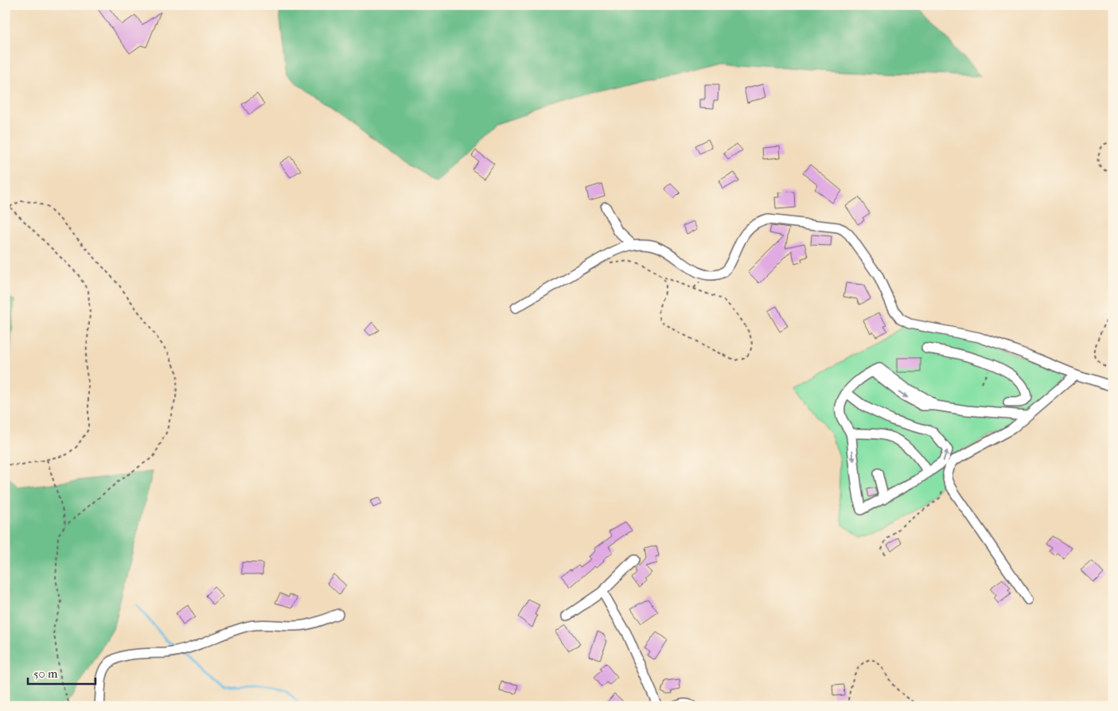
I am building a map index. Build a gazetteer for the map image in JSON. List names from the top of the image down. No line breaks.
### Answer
{"scale_bar":"50 m"}
